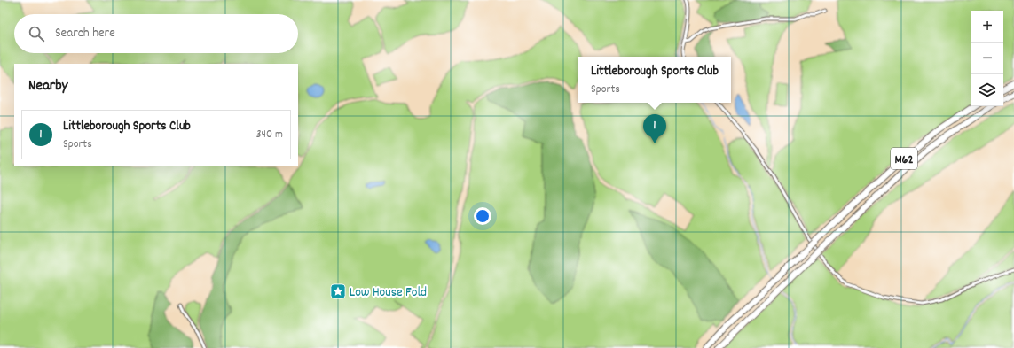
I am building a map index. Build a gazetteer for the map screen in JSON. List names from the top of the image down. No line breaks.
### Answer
{"streets":{"highway":["M62"]},"places":{"place":["Low House Fold"]},"page":{"map_buttons":["+","−"],"search":"Search here","popup":["Littleborough Sports Club","Sports"],"heading":"Nearby","list":[{"mark":"1","name":"Littleborough Sports Club","note":"Sports","value":"340 m"}],"pins":"1"}}
